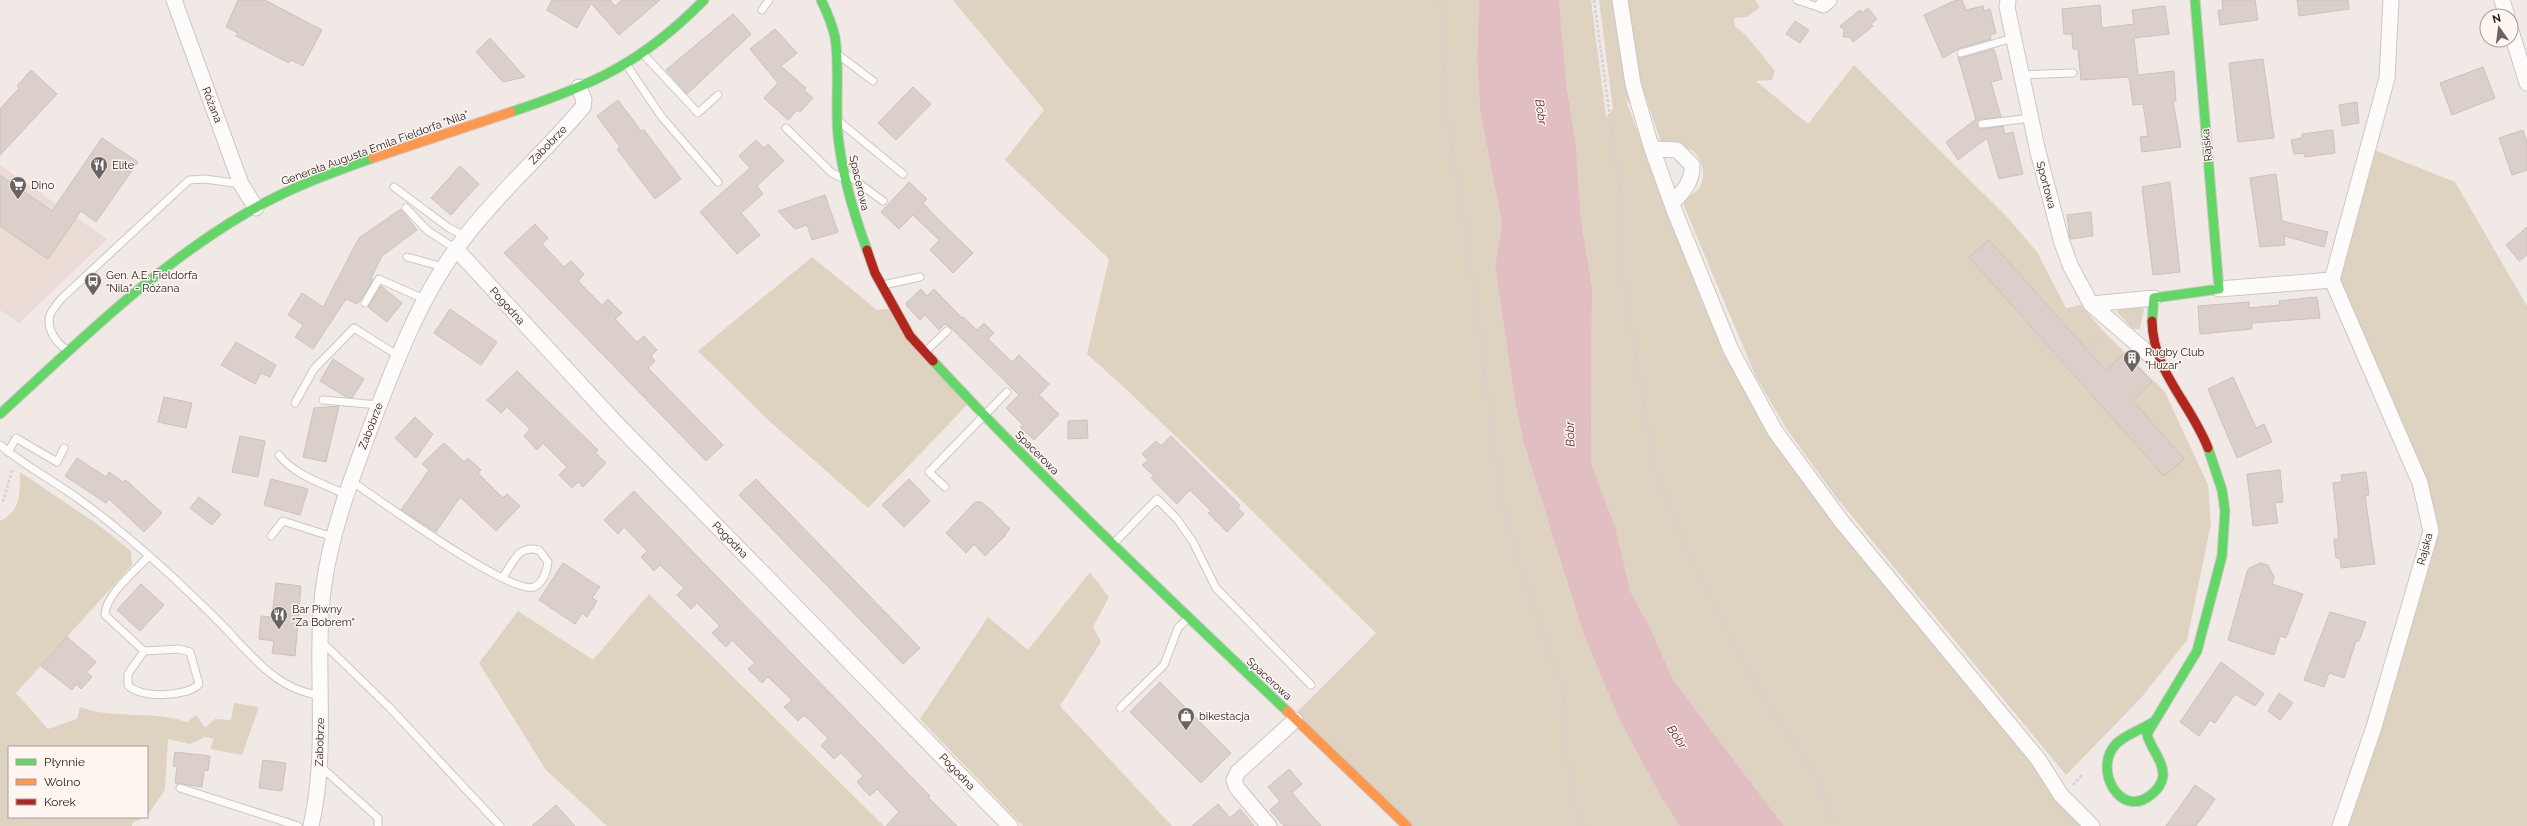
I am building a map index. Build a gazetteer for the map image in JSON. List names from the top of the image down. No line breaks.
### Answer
{"streets":{"street":["Różana","Zabobrze","Rajska","Generała Augusta Emila Fieldorfa \"Nila\"","Spacerowa","Sportowa","Pogodna"]},"crossings":[["Różana","Generała Augusta Emila Fieldorfa \"Nila\""],["Zabobrze","Generała Augusta Emila Fieldorfa \"Nila\""],["Zabobrze","Pogodna"]],"water":["Bóbr"],"places":{"restaurant":["Elite","Bar Piwny \"Za Bobrem\""],"supermarket":["Dino"],"bus stop":["Gen. A.E. Fieldorfa \"Nila\" - Różana"],"building":["Rugby Club \"Huzar\""],"shop":["bikestacja"]},"legend":["Płynnie","Wolno","Korek"],"north":"top"}
